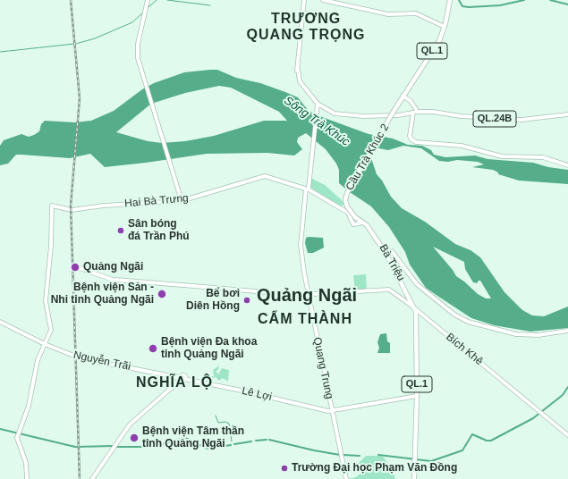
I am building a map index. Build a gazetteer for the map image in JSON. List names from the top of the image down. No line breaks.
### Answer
{"streets":{"highway":["QL.1","Cầu Trà Khúc 2","Bà Triệu"],"main road":["QL.24B","Hai Bà Trưng","Bích Khê","Nguyễn Trãi","Quang Trung","Lê Lợi"]},"crossings":[["QL.1","Cầu Trà Khúc 2"],["QL.1","Bà Triệu"],["QL.1","Bích Khê"],["QL.24B","Quang Trung"],["Cầu Trà Khúc 2","Bà Triệu"],["Hai Bà Trưng","Bà Triệu"],["Hai Bà Trưng","Nguyễn Trãi"],["Hai Bà Trưng","Quang Trung"],["Bà Triệu","Bích Khê"],["Bà Triệu","Quang Trung"],["Bích Khê","Quang Trung"],["Nguyễn Trãi","Lê Lợi"],["Quang Trung","Lê Lợi"]],"districts":["TRƯƠNG QUANG TRỌNG","Quảng Ngãi","CẨM THÀNH","NGHĨA LỘ"],"water":["Sông Trà Khúc"],"places":["Sân bóng đá Trần Phú","Quảng Ngãi","Bệnh viện Sản - Nhi tỉnh Quảng Ngãi","Bể bơi Diên Hồng","Bệnh viện Đa khoa tỉnh Quảng Ngãi","Bệnh viện Tâm thần tỉnh Quảng Ngãi","Trường Đại học Phạm Văn Đồng"]}
